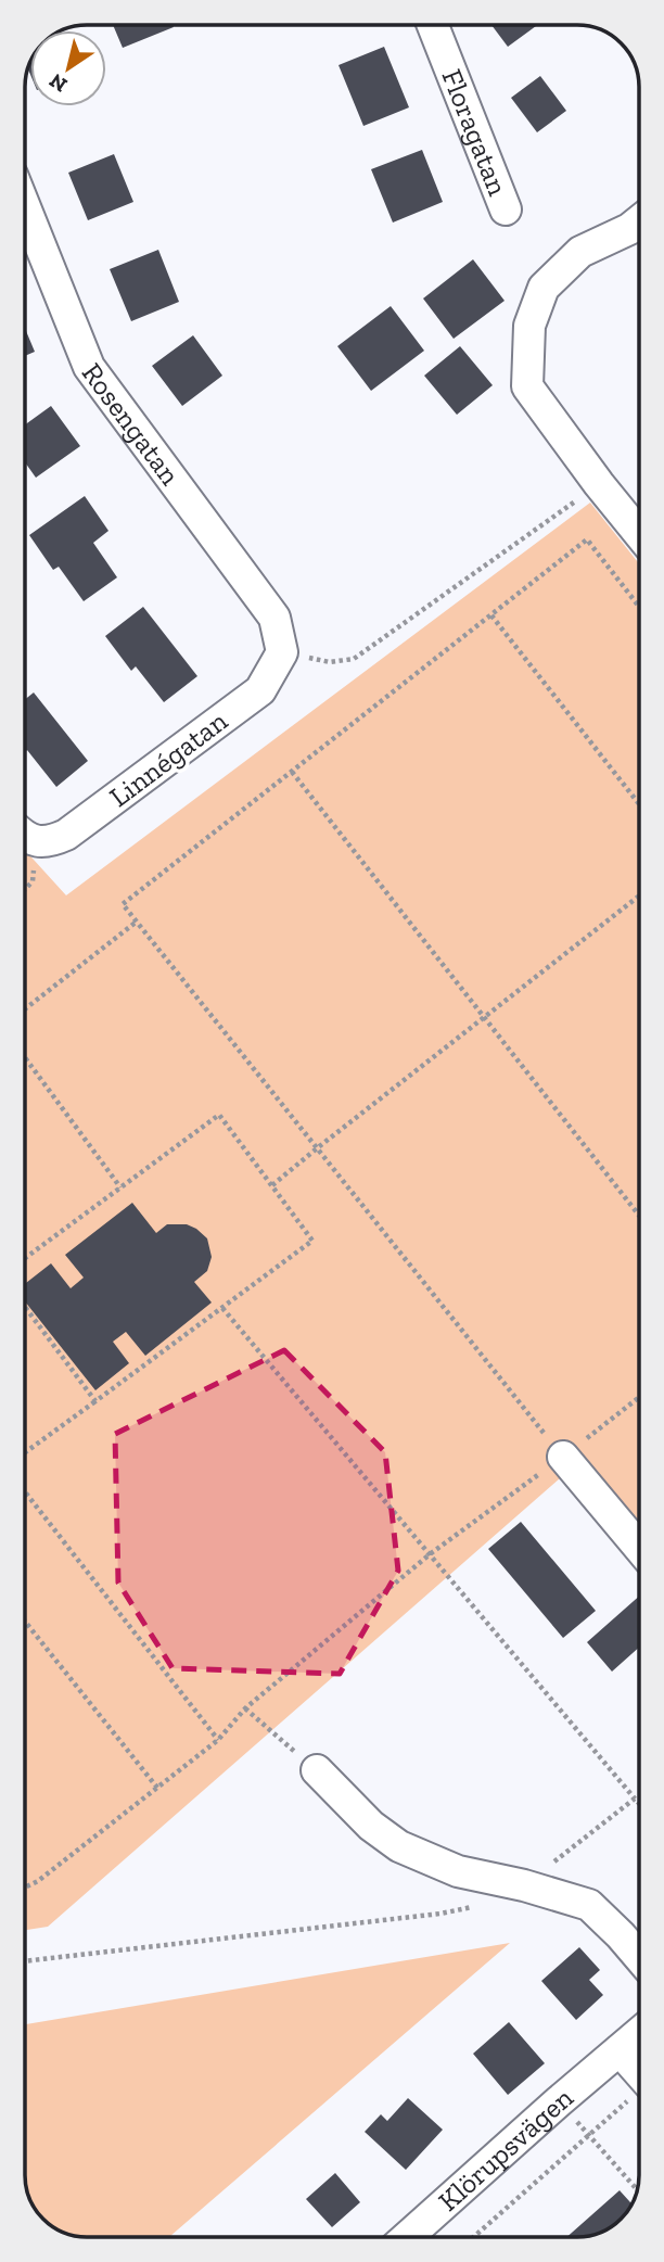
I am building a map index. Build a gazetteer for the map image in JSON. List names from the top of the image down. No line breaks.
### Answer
{"streets":{"street":["Floragatan","Rosengatan","Linnégatan","Klörupsvägen"]},"crossings":[["Rosengatan","Linnégatan"]],"north":"bottom left"}
